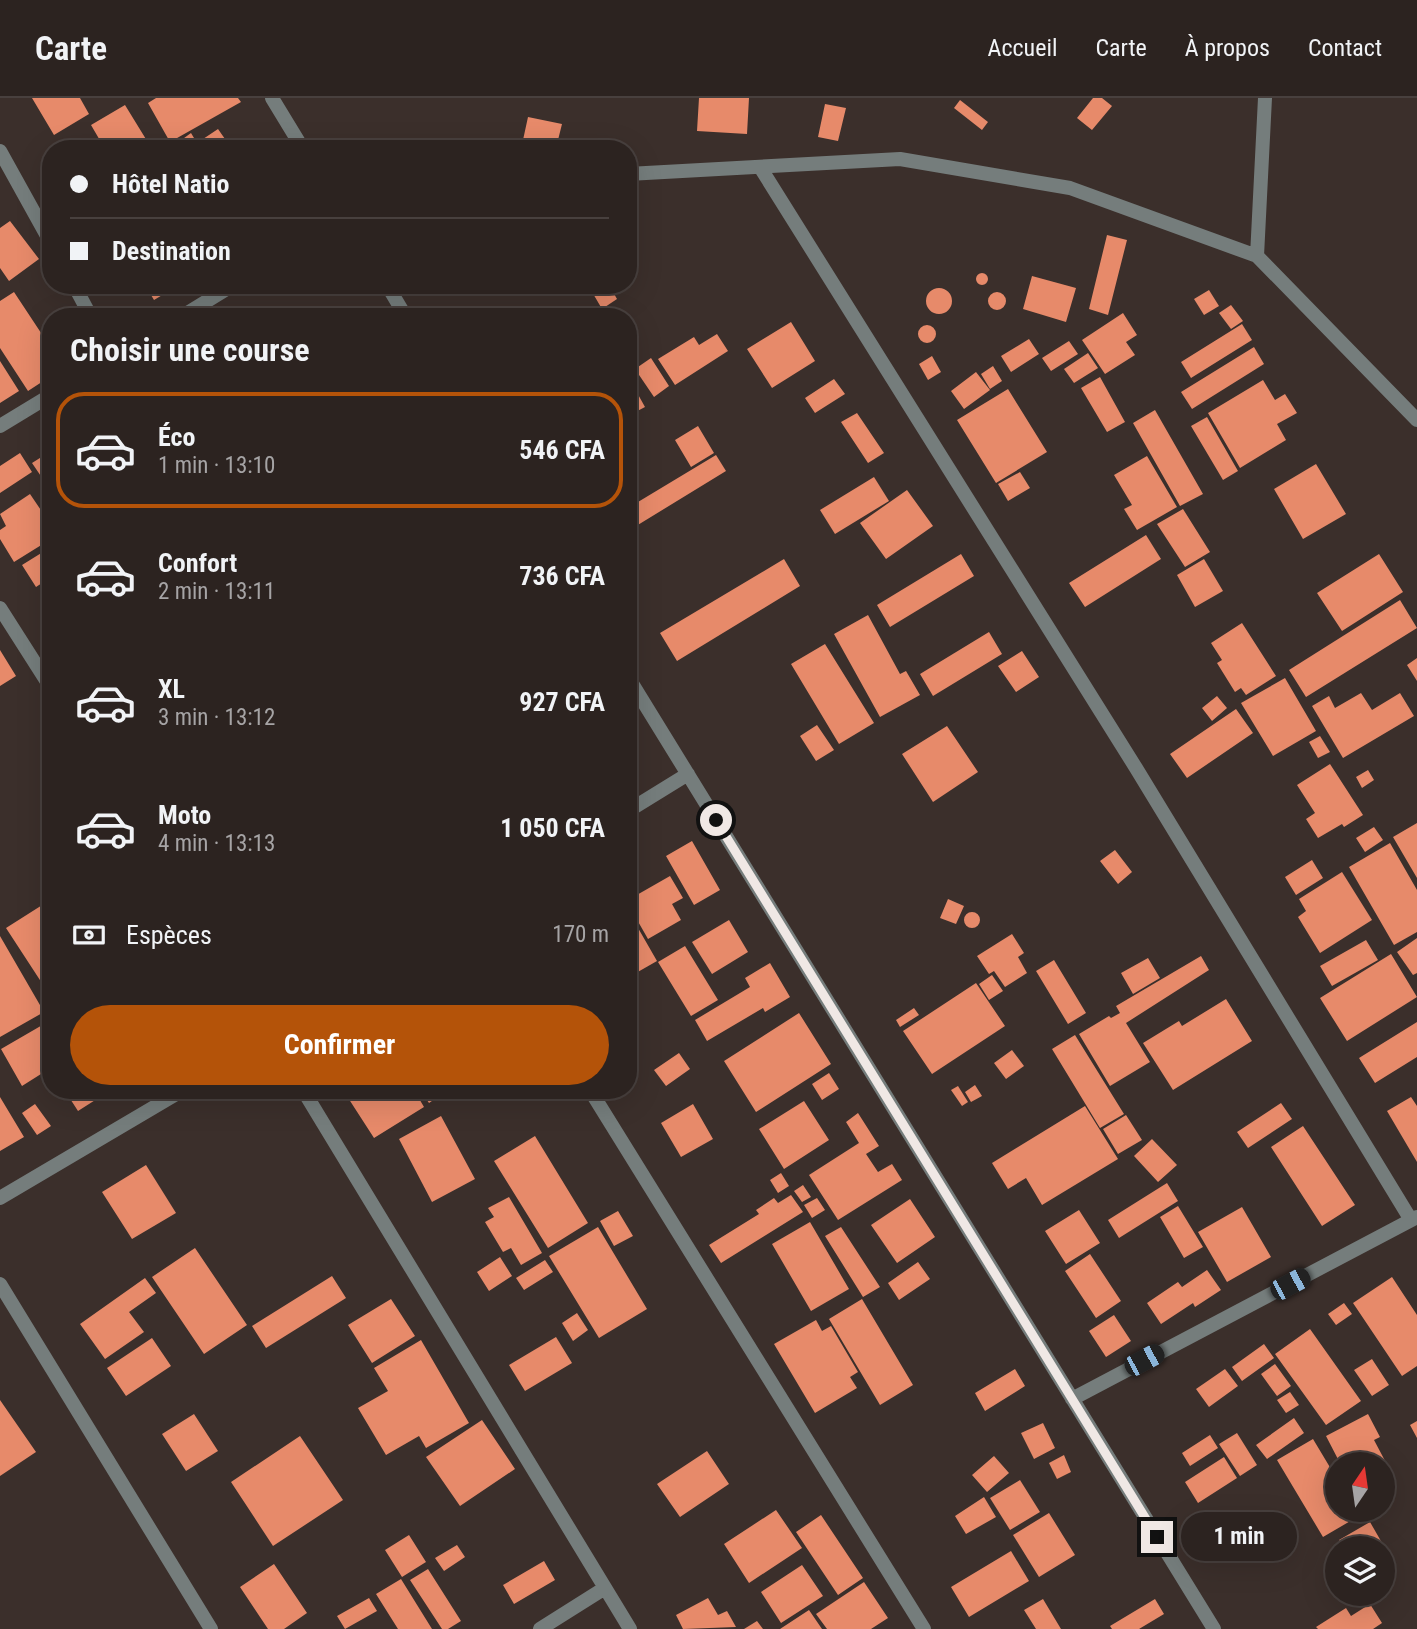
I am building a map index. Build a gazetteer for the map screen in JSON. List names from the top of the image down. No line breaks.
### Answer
{"north":"top","page":{"header":"Carte","nav":["Accueil","Carte","À propos","Contact"],"banner":["Hôtel Natio","Destination"],"heading":"Choisir une course","list":[{"name":"Éco","note":"1 min · 13:10","value":"546 CFA"},{"name":"Confort","note":"2 min · 13:11","value":"736 CFA"},{"name":"XL","note":"3 min · 13:12","value":"927 CFA"},{"name":"Moto","note":"4 min · 13:13","value":"1 050 CFA"}],"pay":["Espèces","170 m"],"buttons":"Confirmer","bubble":"1 min"}}
